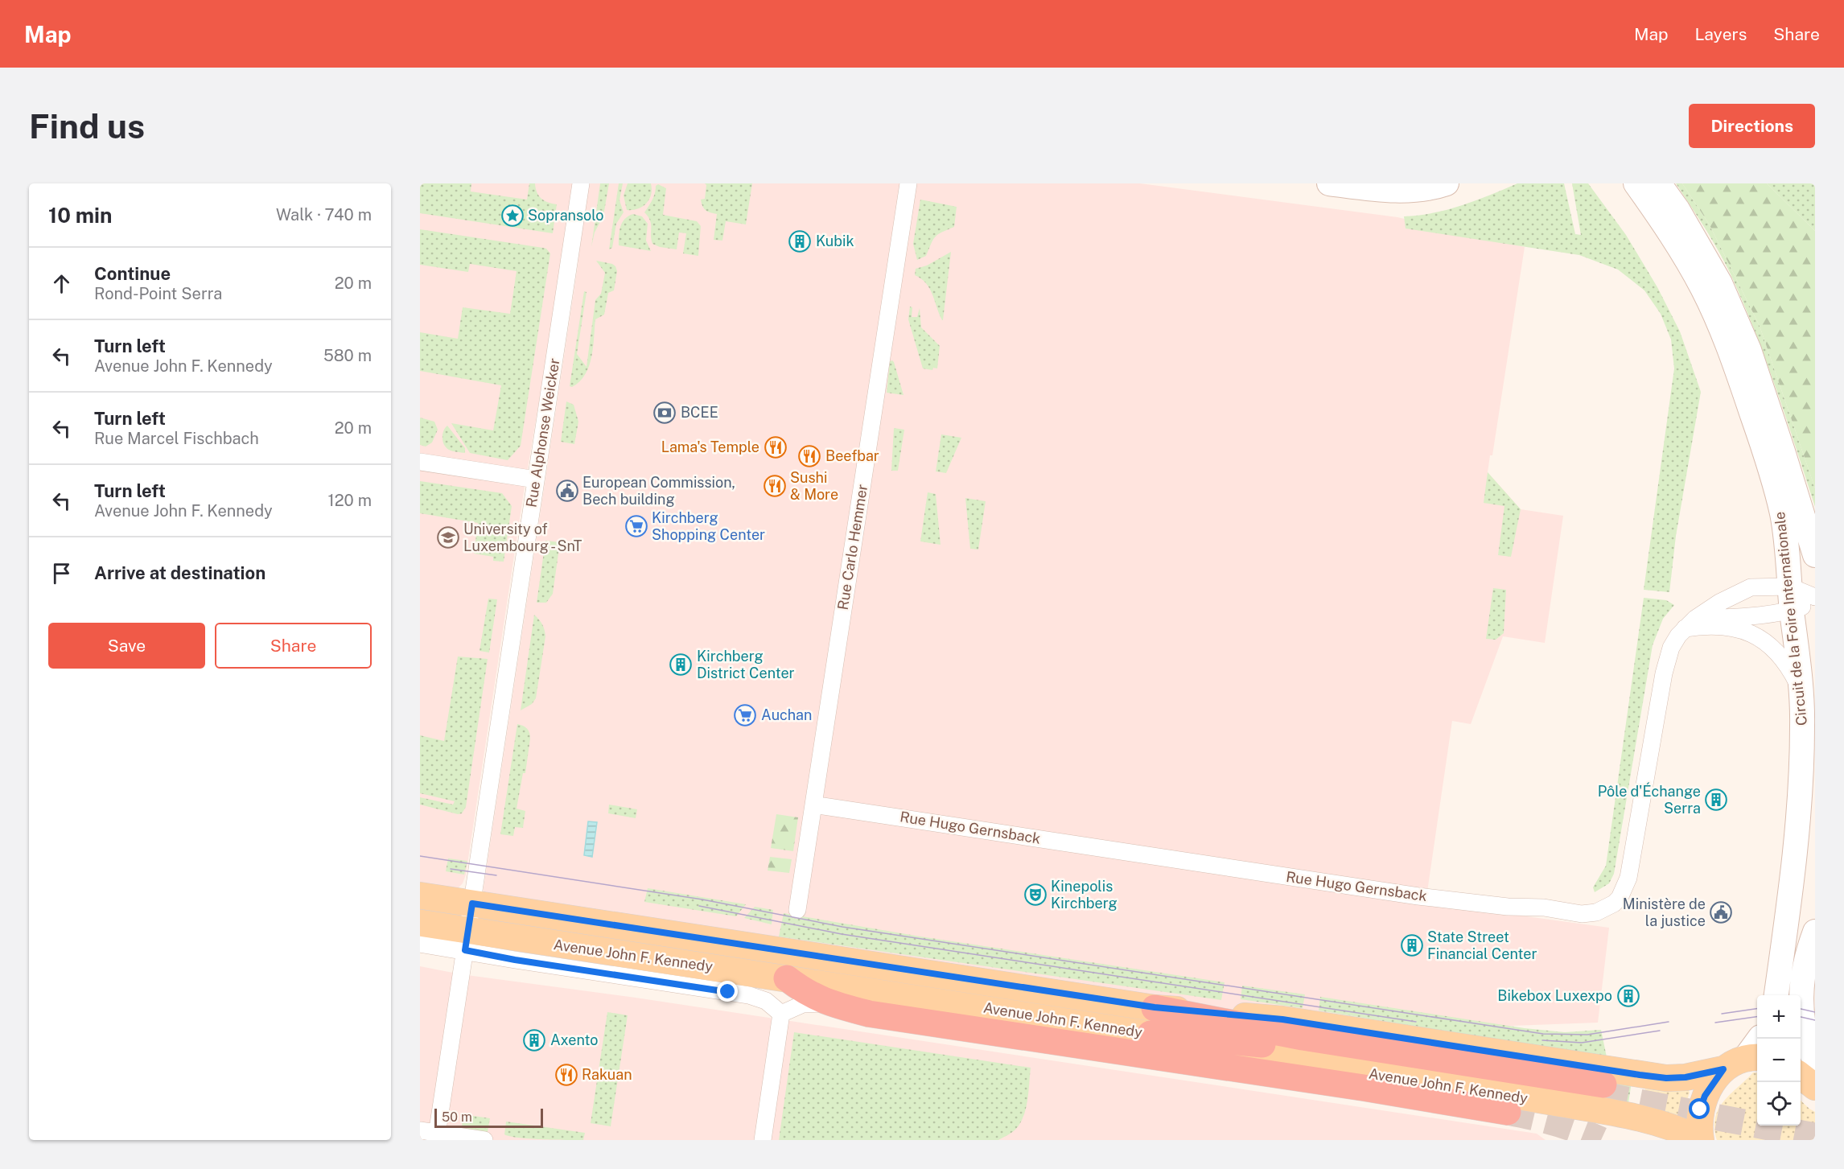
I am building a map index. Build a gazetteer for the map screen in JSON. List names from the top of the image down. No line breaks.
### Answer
{"streets":{"main road":["Circuit de la Foire Internationale","Avenue John F. Kennedy"],"street":["Rue Alphonse Weicker","Rue Carlo Hemmer","Rue Hugo Gernsback"]},"crossings":[["Rue Alphonse Weicker","Avenue John F. Kennedy"],["Rue Carlo Hemmer","Rue Hugo Gernsback"],["Circuit de la Foire Internationale","Rue Hugo Gernsback"]],"places":{"place":["Sopransolo"],"building":["Kubik","Kirchberg District Center","Pôle d'Échange Serra","State Street Financial Center","Bikebox Luxexpo","Axento"],"bank":["BCEE"],"restaurant":["Lama's Temple","Beefbar","Sushi & More","Rakuan"],"public building":["European Commission, Bech building","Ministère de la justice"],"supermarket":["Kirchberg Shopping Center","Auchan"],"school or university":["University of Luxembourg - SnT"],"theatre":["Kinepolis Kirchberg"]},"scale_bar":"50 m","page":{"header":"Map","nav":["Map","Layers","Share"],"buttons":["Directions",["Save","Share"]],"title":"Find us","heading":["10 min","Walk · 740 m"],"list":[["Continue","Rond-Point Serra","20 m"],["Turn left","Avenue John F. Kennedy","580 m"],["Turn left","Rue Marcel Fischbach","20 m"],["Turn left","Avenue John F. Kennedy","120 m"],"Arrive at destination"],"map_buttons":["+","−"],"scale":"50 m"}}
